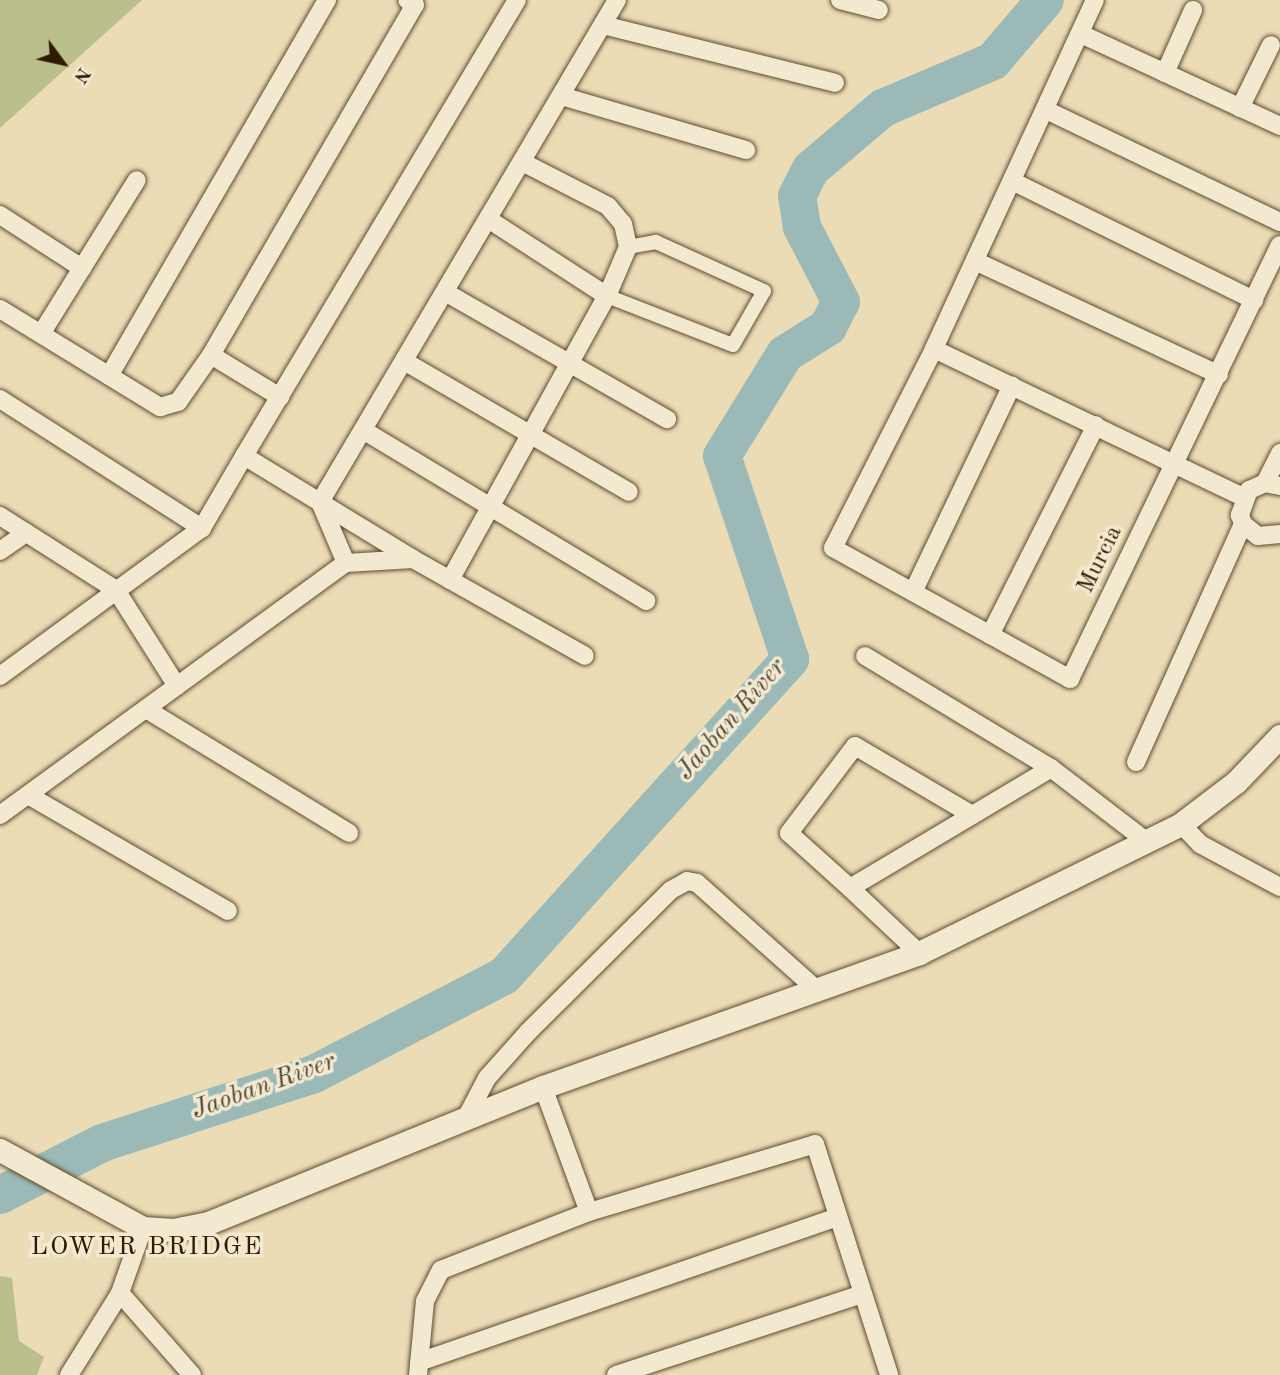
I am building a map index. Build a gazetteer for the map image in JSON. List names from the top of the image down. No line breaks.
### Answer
{"streets":{"street":["Murcia"]},"districts":["LOWER BRIDGE"],"water":["Jaoban River"],"north":"bottom right"}
